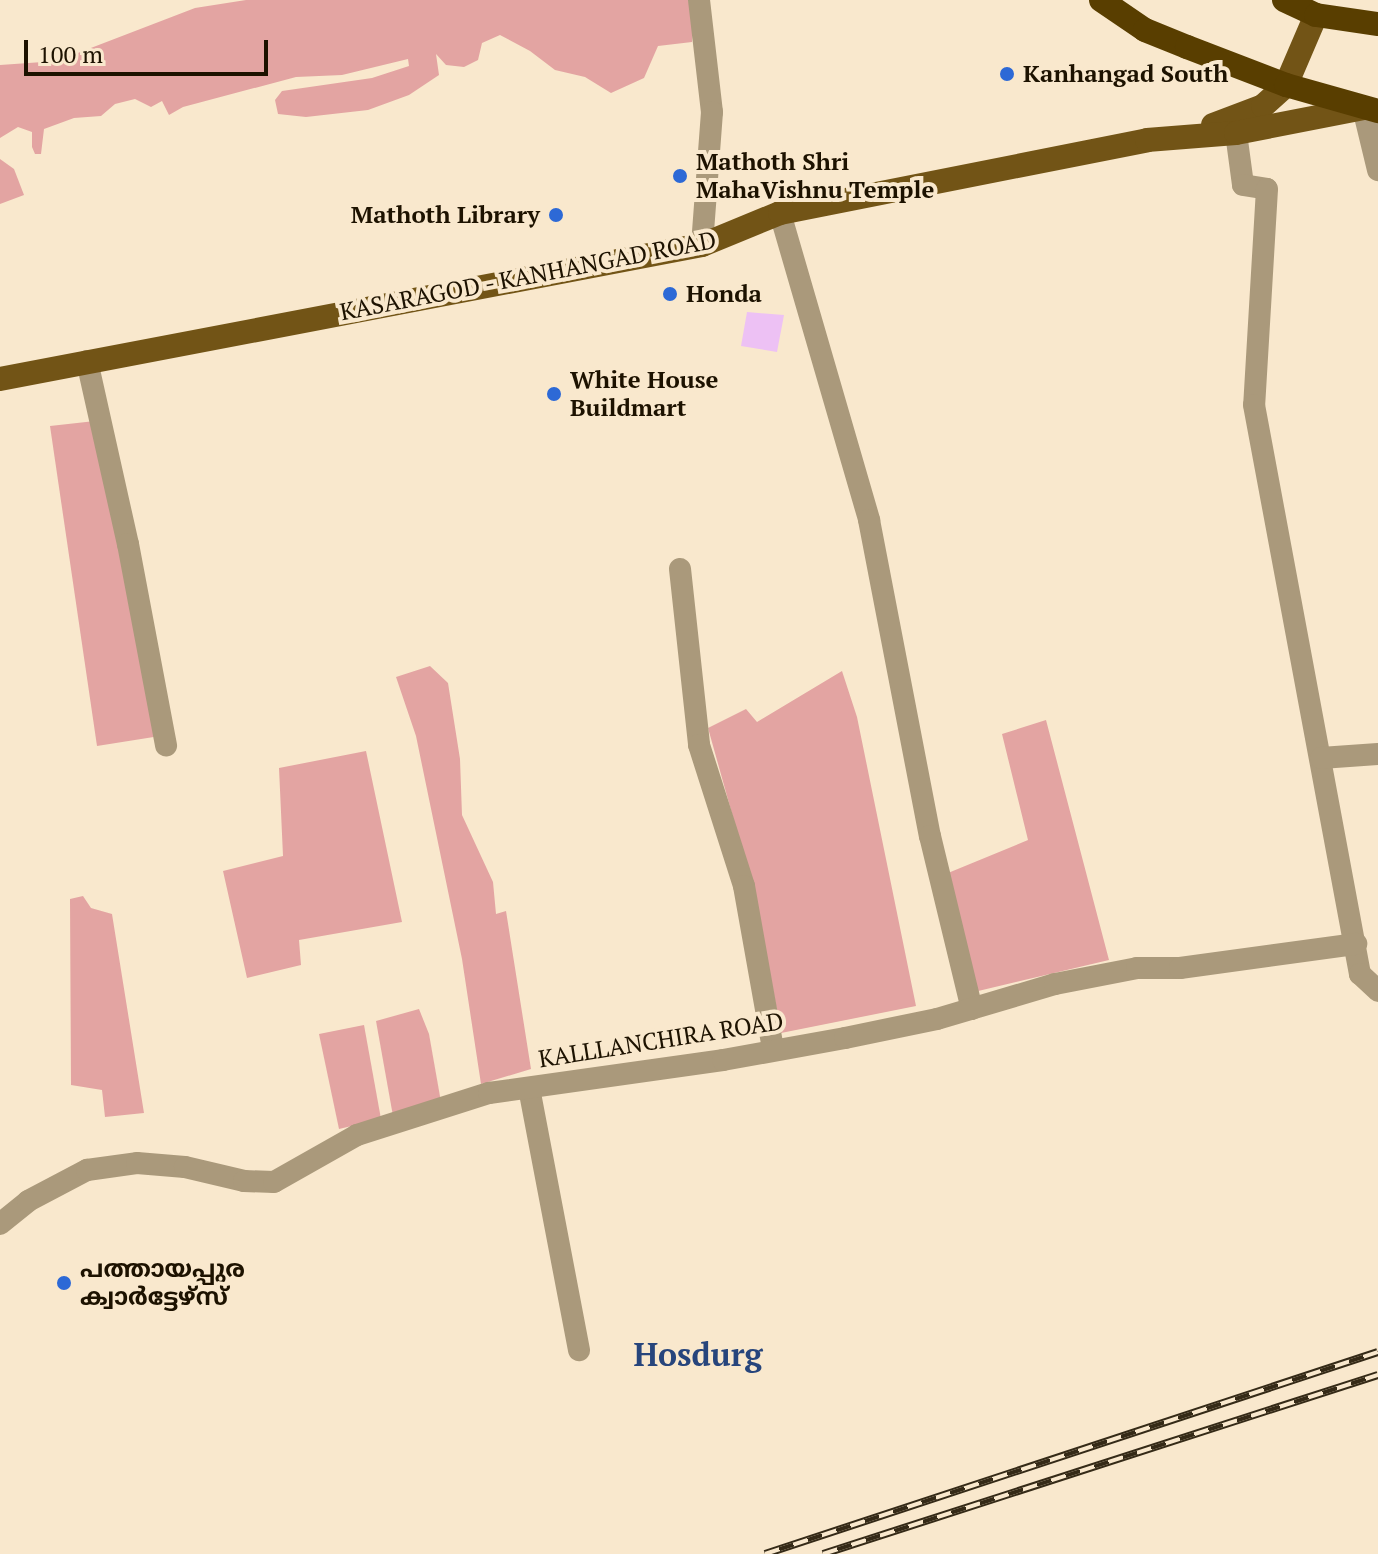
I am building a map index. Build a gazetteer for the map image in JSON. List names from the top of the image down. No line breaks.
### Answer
{"streets":{"main road":["KASARAGOD - KANHANGAD ROAD"],"street":["KALLLANCHIRA ROAD"]},"districts":["Hosdurg"],"places":["Kanhangad South","Mathoth Shri MahaVishnu Temple","Mathoth Library","Honda","White House Buildmart","പത്തായപ്പുര ക്വാർട്ടേഴ്സ്"],"scale_bar":"100 m"}
